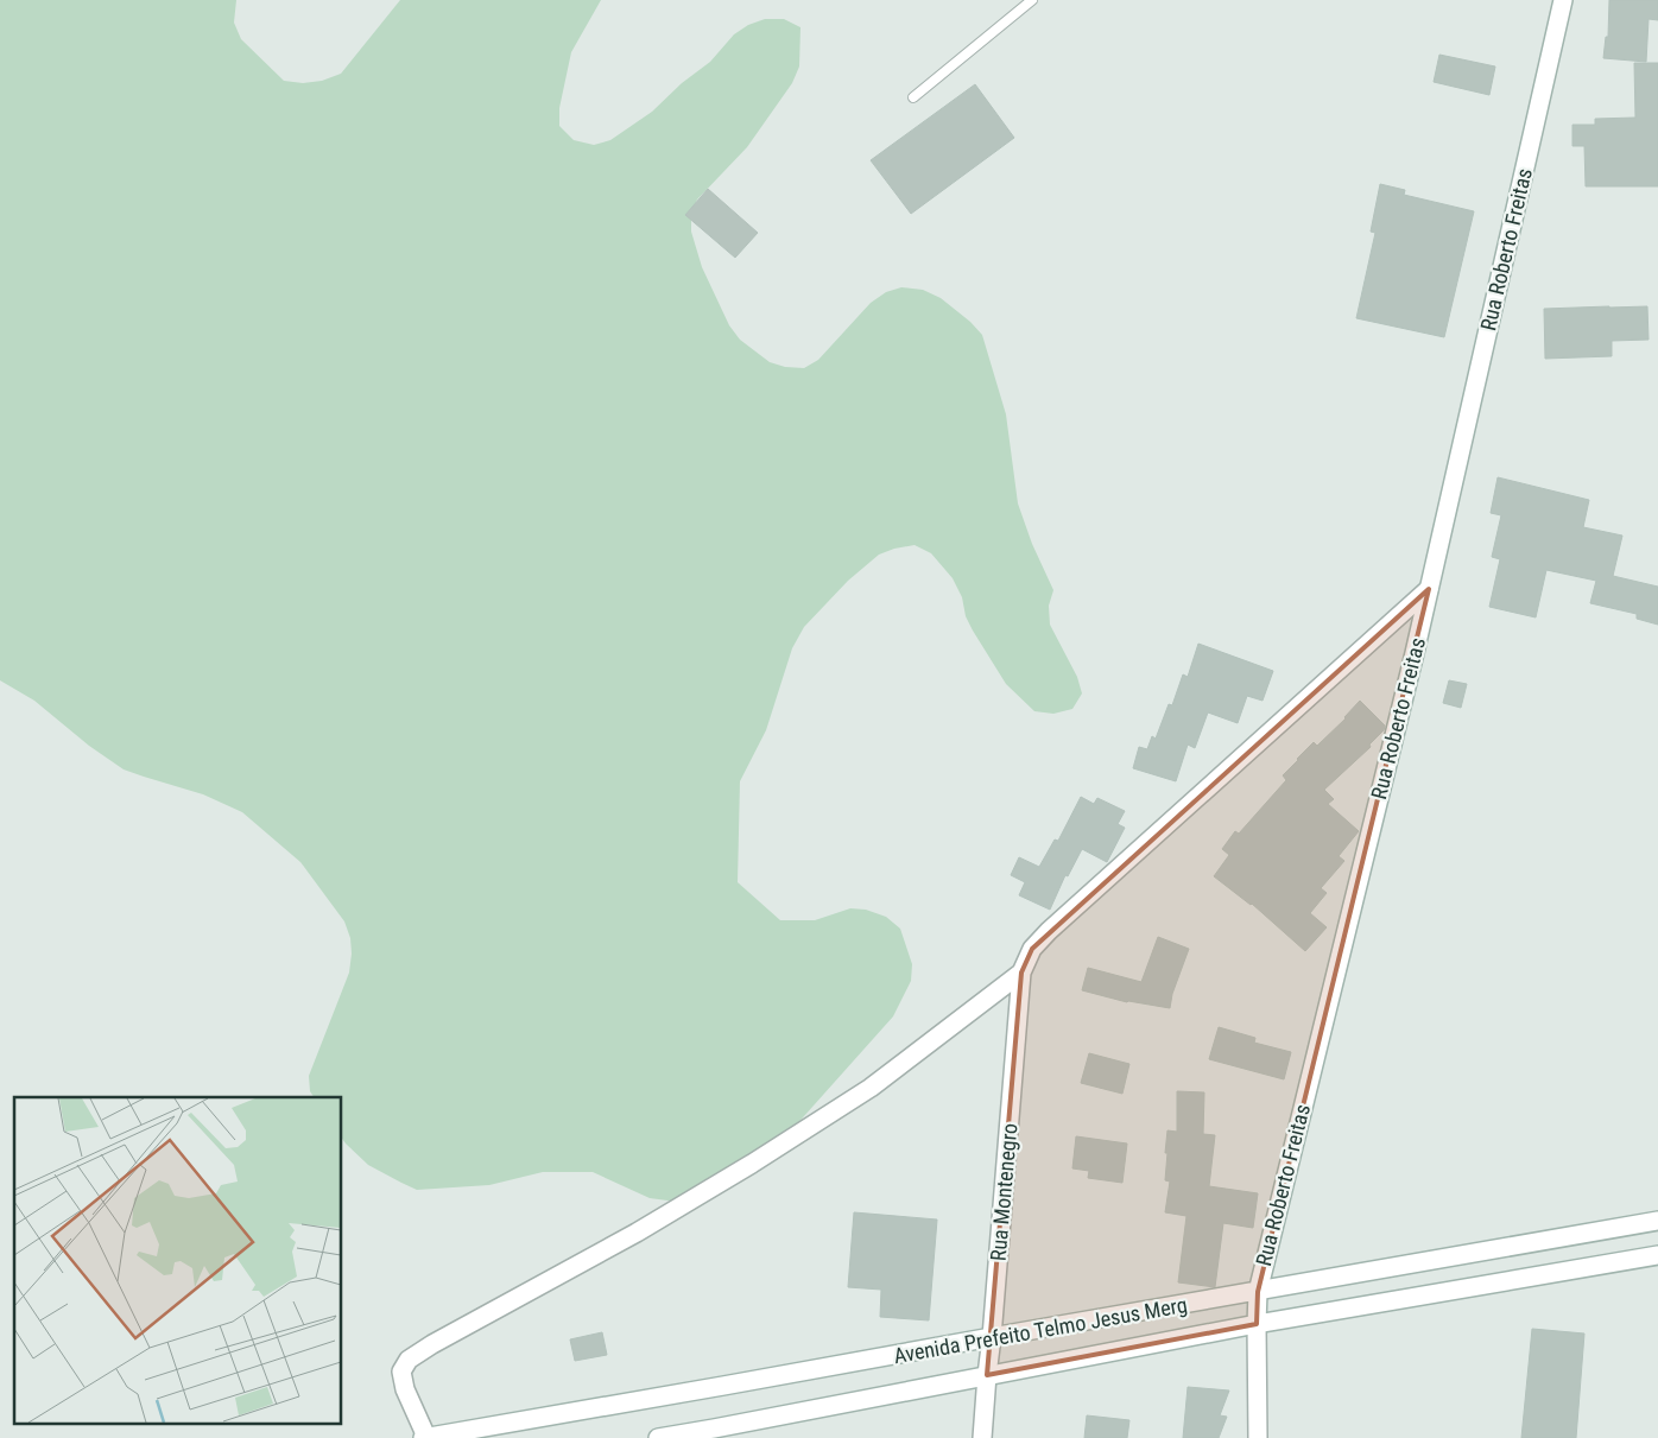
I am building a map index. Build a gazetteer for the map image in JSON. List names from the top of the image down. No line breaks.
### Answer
{"streets":{"street":["Rua Roberto Freitas","Rua Montenegro","Avenida Prefeito Telmo Jesus Merg"]},"crossings":[["Rua Roberto Freitas","Rua Montenegro"],["Rua Roberto Freitas","Avenida Prefeito Telmo Jesus Merg"],["Rua Montenegro","Avenida Prefeito Telmo Jesus Merg"]]}
